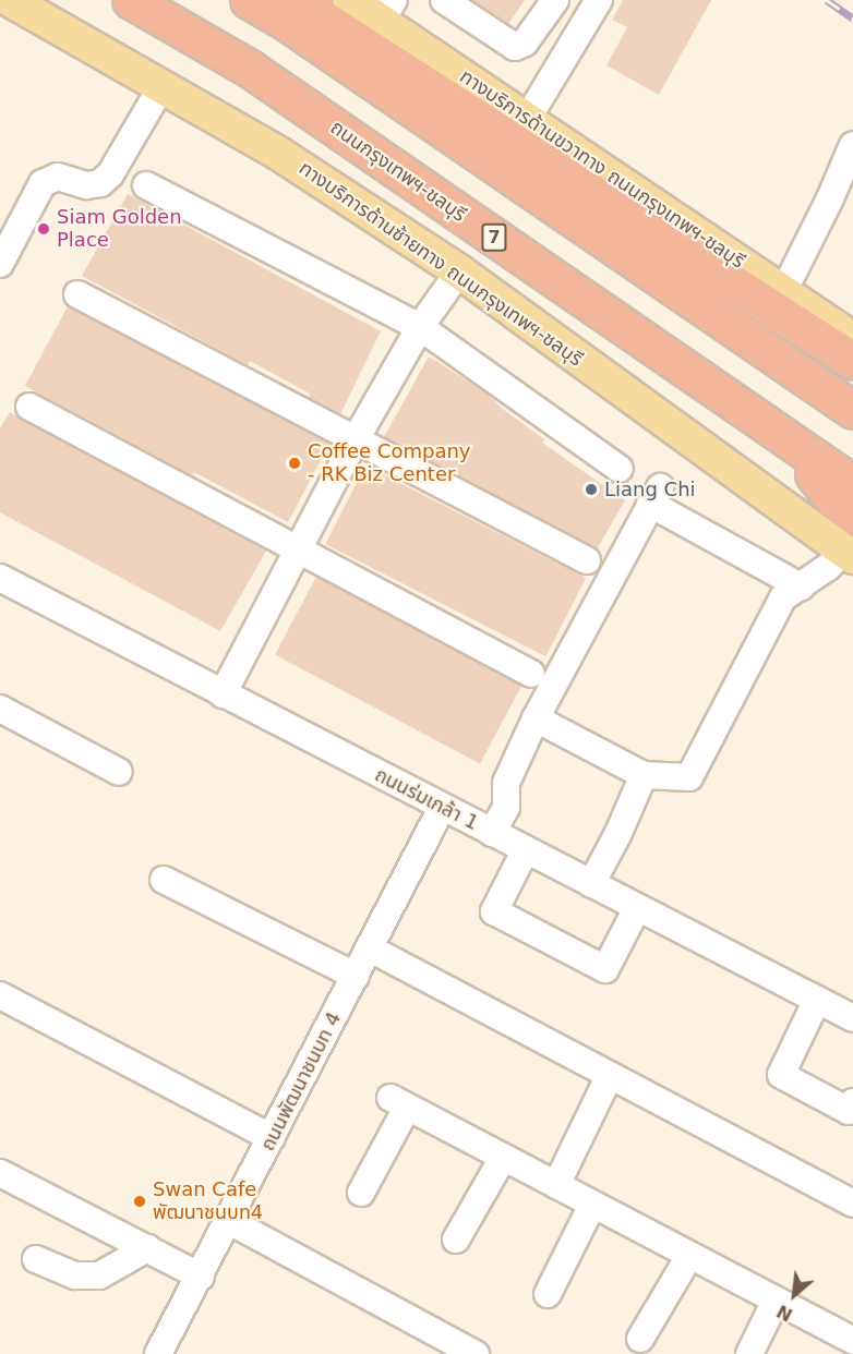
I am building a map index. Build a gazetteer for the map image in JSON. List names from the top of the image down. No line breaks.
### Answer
{"streets":{"highway":["ถนนกรุงเทพฯ-ชลบุรี","7"],"main road":["ทางบริการด้านขวาทาง ถนนกรุงเทพฯ-ชลบุรี","ทางบริการด้านซ้ายทาง ถนนกรุงเทพฯ-ชลบุรี"],"street":["ถนนร่มเกล้า 1","ถนนพัฒนาชนบท 4"]},"crossings":[["ถนนร่มเกล้า 1","ถนนพัฒนาชนบท 4"]],"places":["Siam Golden Place","Coffee Company - RK Biz Center","Liang Chi","Swan Cafe พัฒนาชนบท4"],"north":"bottom left"}
